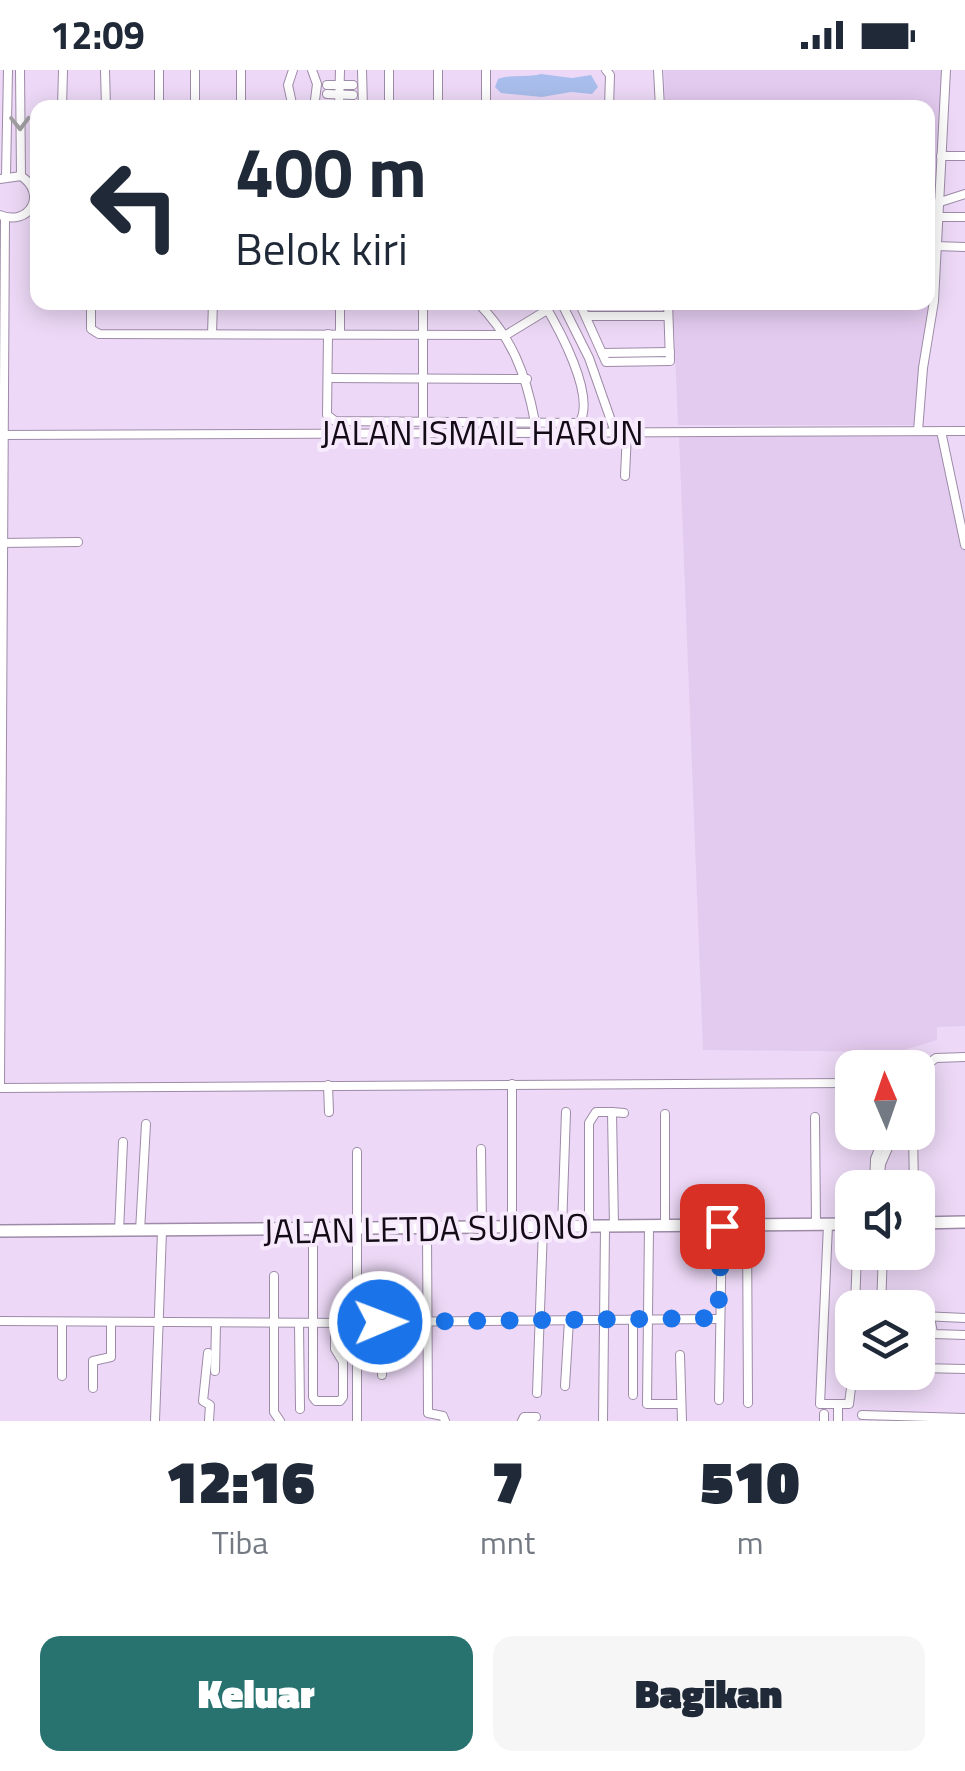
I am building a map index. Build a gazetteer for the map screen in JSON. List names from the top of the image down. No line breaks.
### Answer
{"streets":{"highway":["JALAN LETDA SUJONO"],"street":["JALAN ISMAIL HARUN"]},"north":"top","page":{"status":"12:09","turn":["400 m","Belok kiri"],"eta":["12:16","Tiba","7","mnt","510","m"],"buttons":["Keluar","Bagikan"]}}
